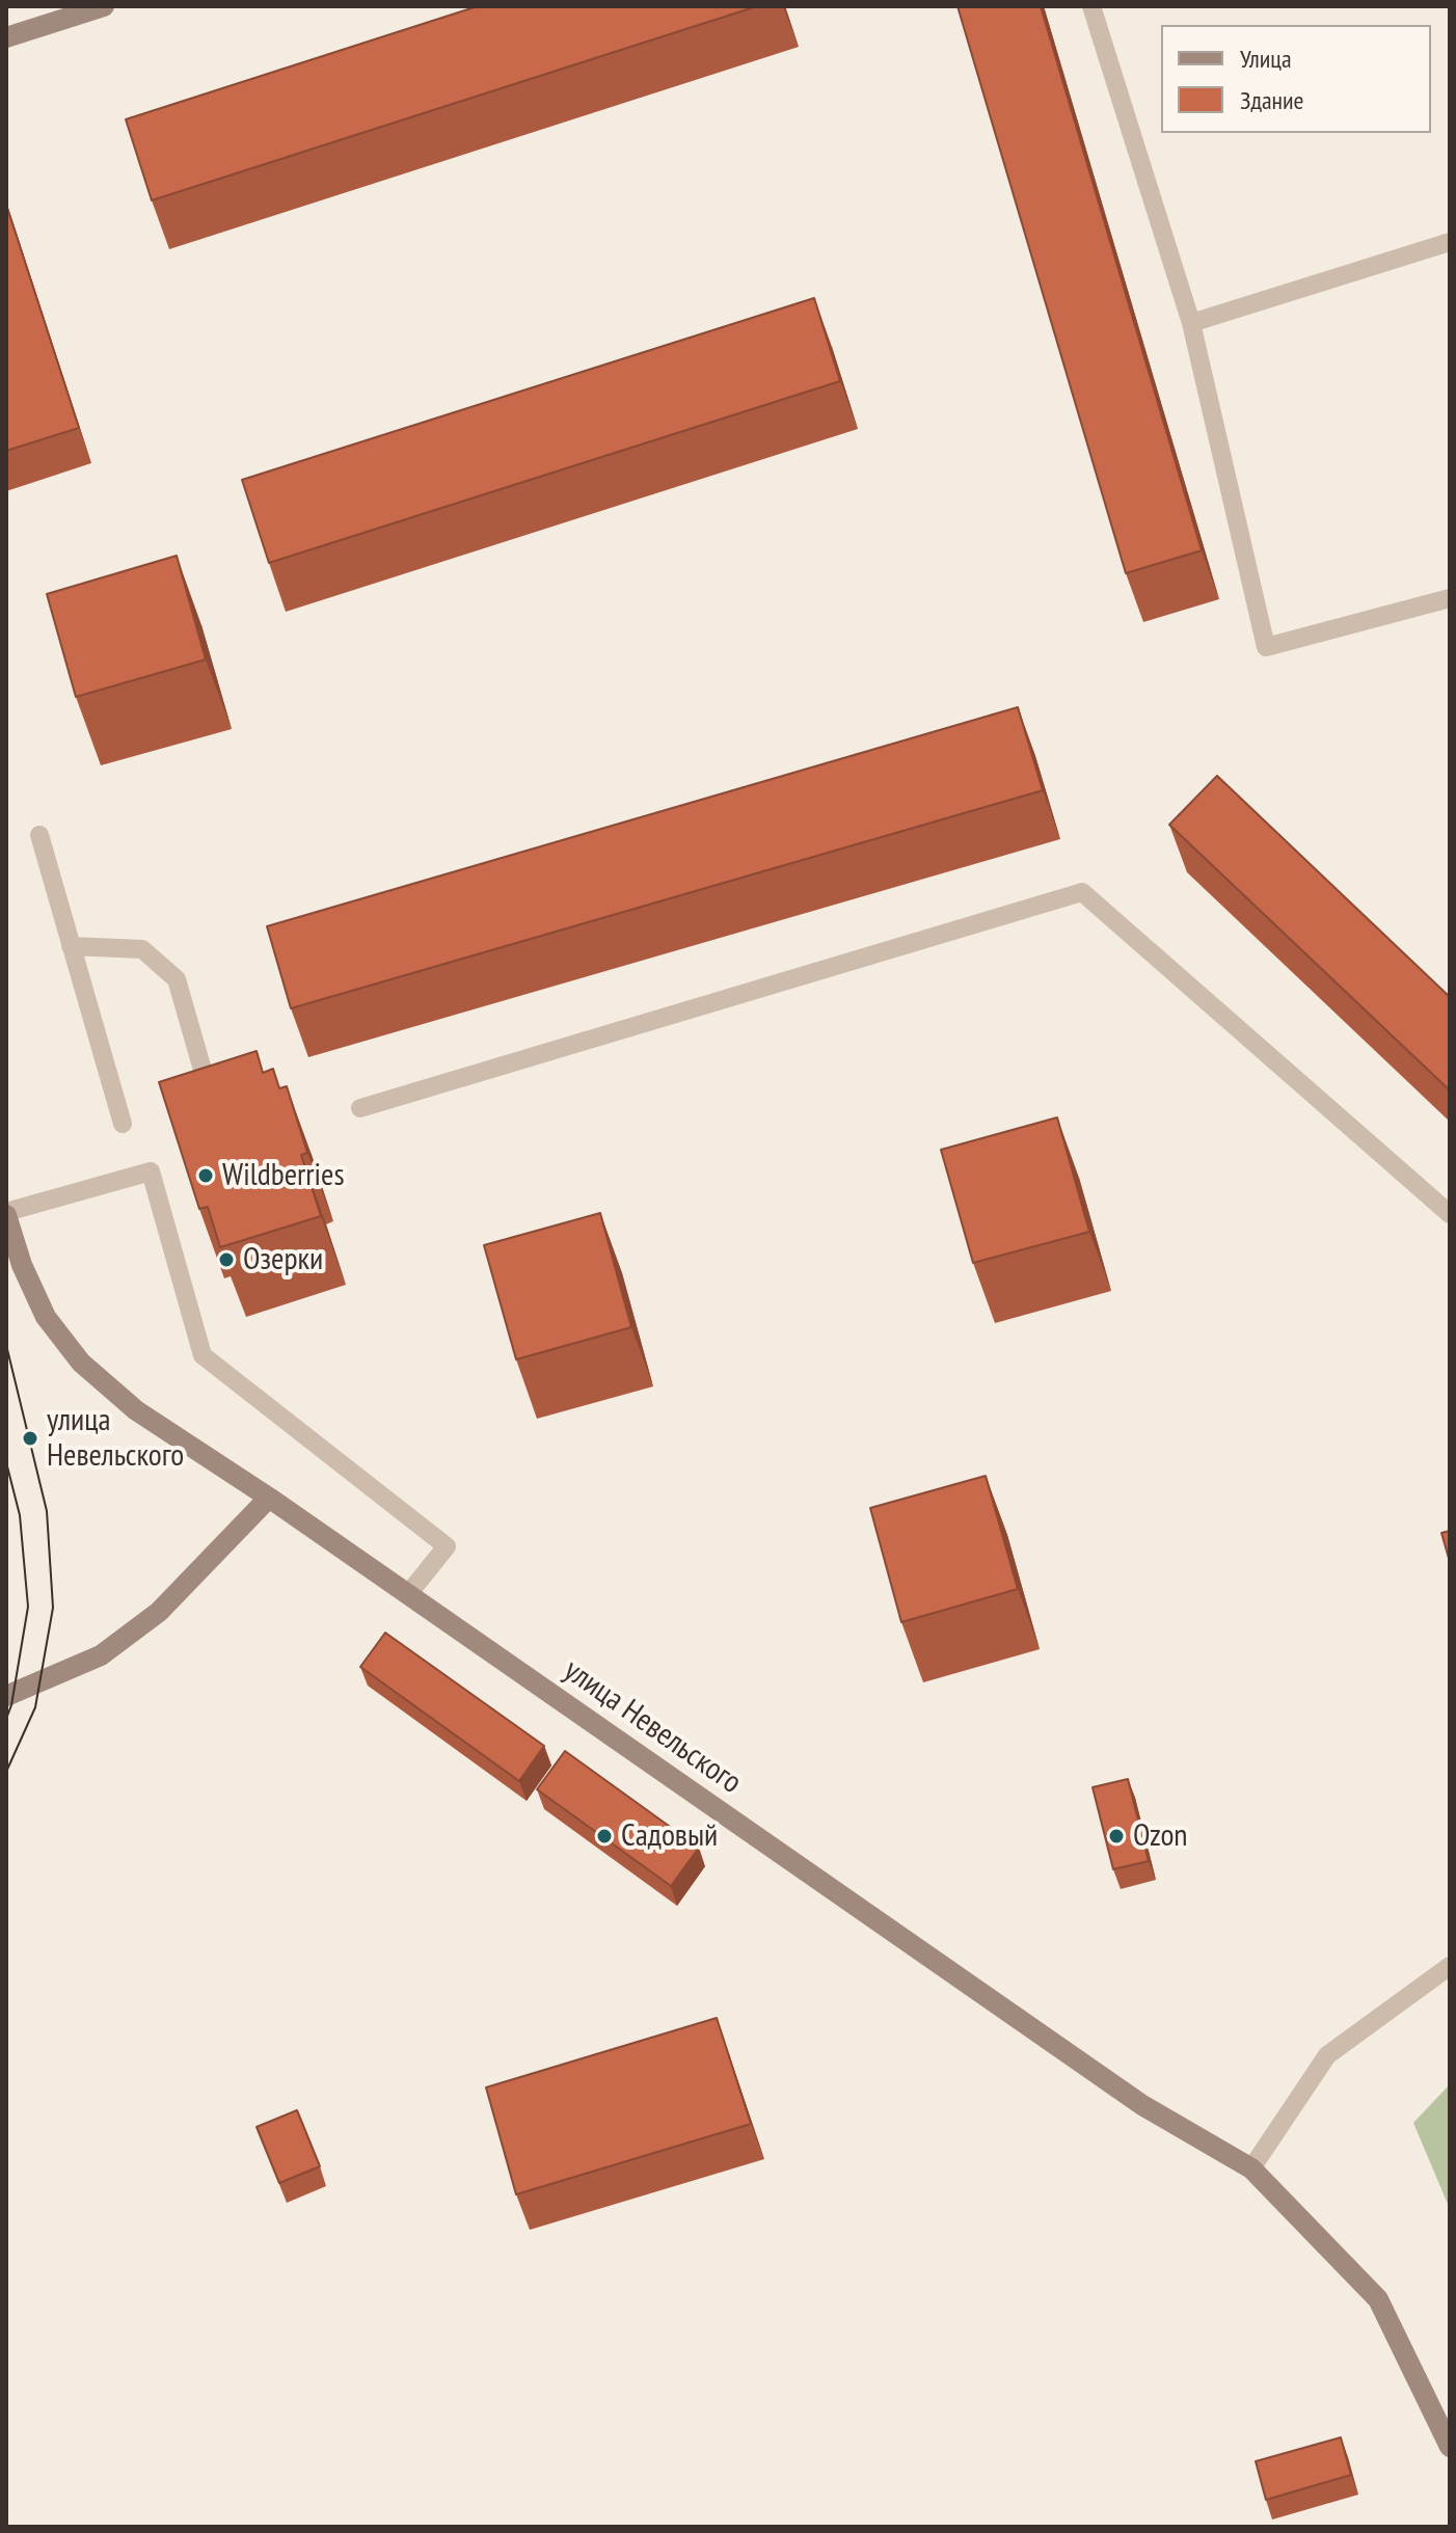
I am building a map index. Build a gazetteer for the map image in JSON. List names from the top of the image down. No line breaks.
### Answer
{"streets":{"street":["улица Невельского"]},"places":["Wildberries","Озерки","улица Невельского","Садовый","Ozon"],"legend":["Улица","Здание"]}
